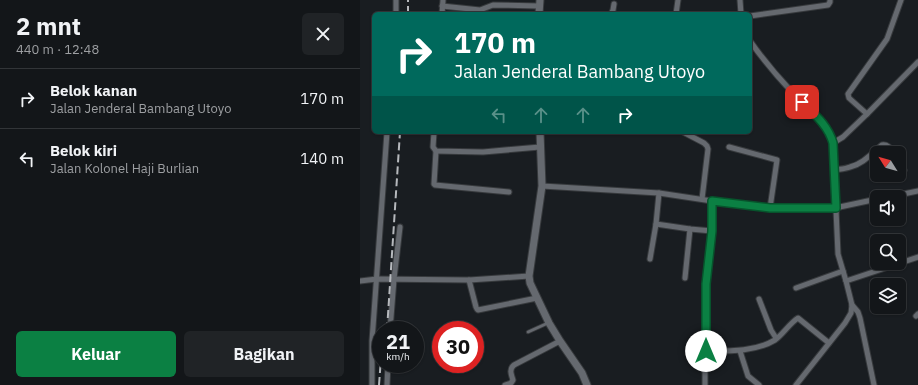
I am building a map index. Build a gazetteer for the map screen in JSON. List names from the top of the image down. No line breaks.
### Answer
{"north":"top left","page":{"heading":["2 mnt","440 m · 12:48"],"turn":["170 m","Jalan Jenderal Bambang Utoyo"],"list":[{"name":"Belok kanan","note":"Jalan Jenderal Bambang Utoyo","value":"170 m"},{"name":"Belok kiri","note":"Jalan Kolonel Haji Burlian","value":"140 m"}],"speed":"21 km/h","limit":"30","buttons":["Keluar","Bagikan"]}}
